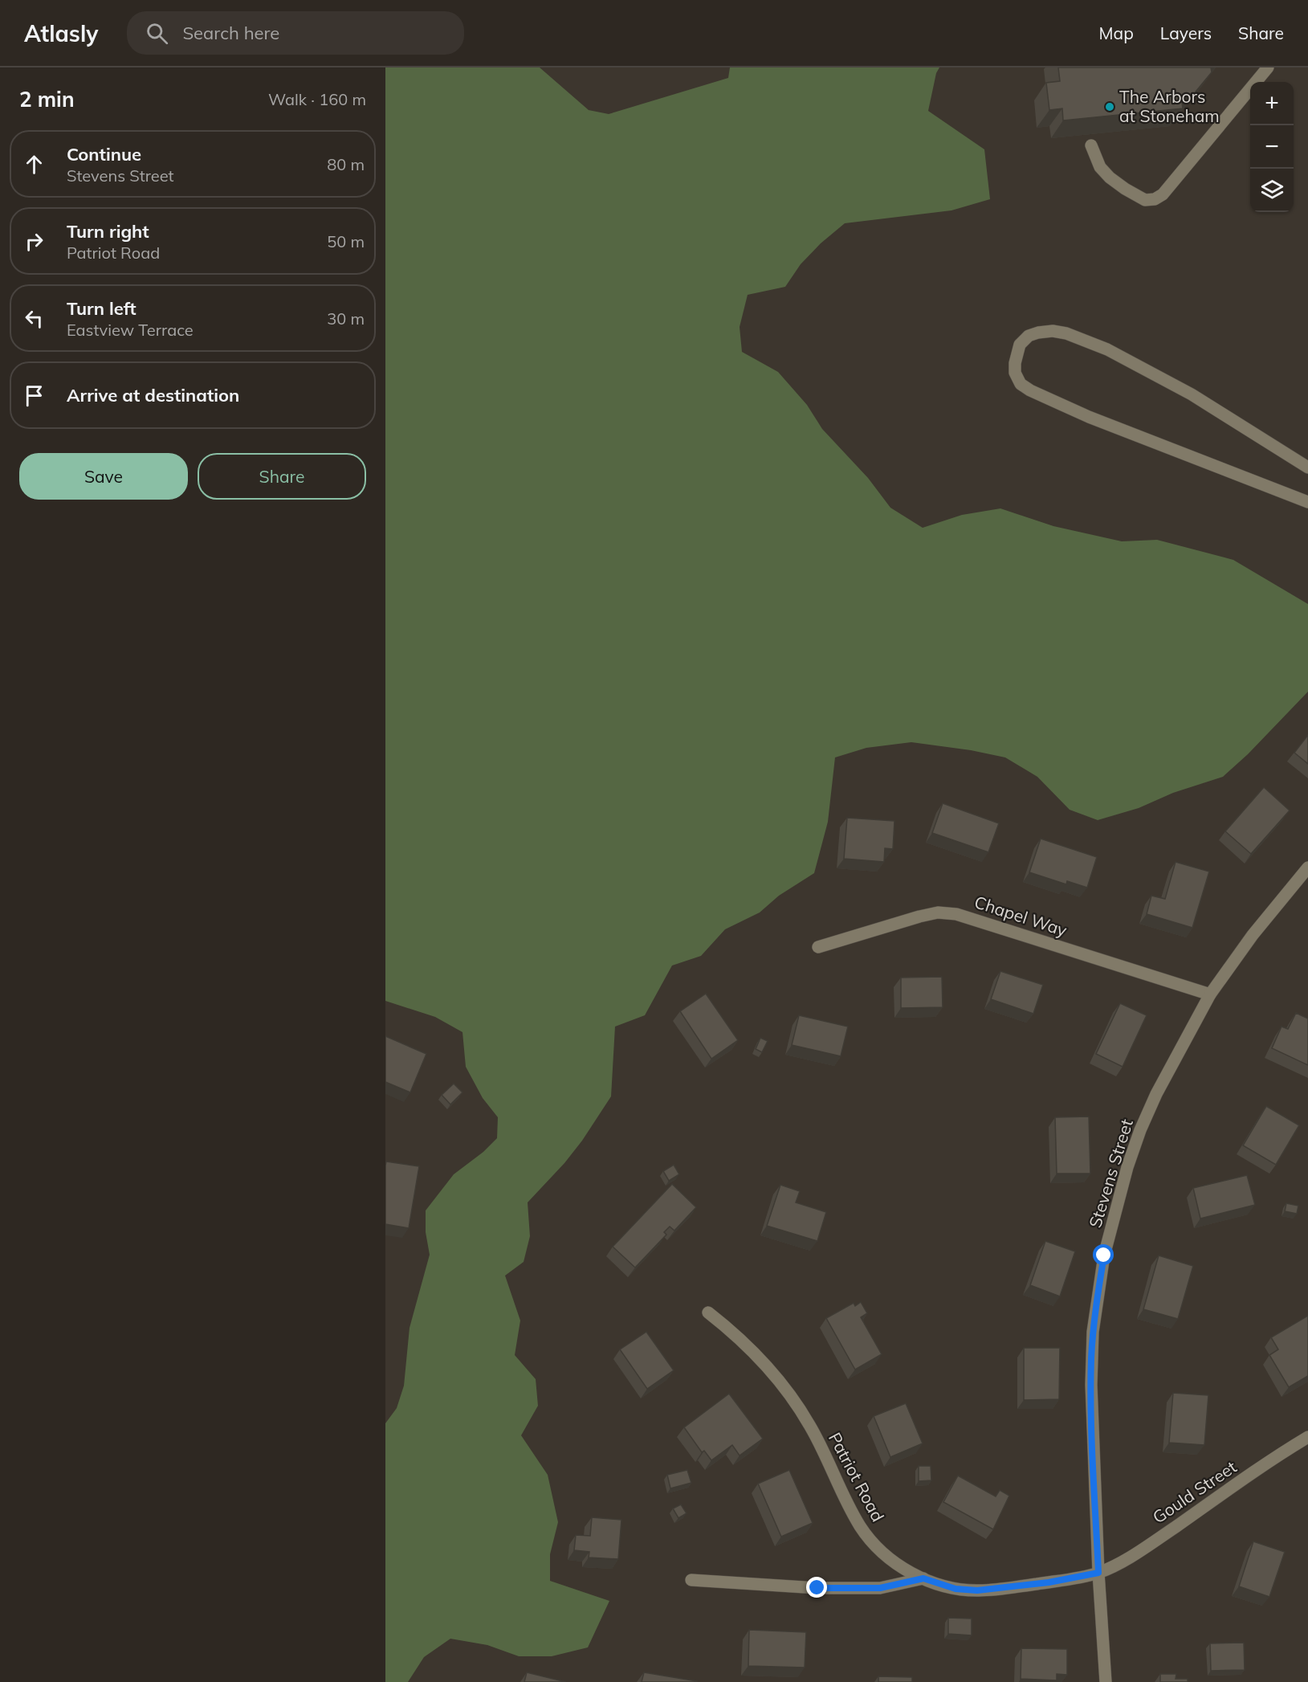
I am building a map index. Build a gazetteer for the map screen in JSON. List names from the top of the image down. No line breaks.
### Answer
{"streets":{"street":["Chapel Way","Stevens Street","Patriot Road","Gould Street"]},"crossings":[["Chapel Way","Stevens Street"],["Stevens Street","Patriot Road"],["Stevens Street","Gould Street"],["Patriot Road","Gould Street"]],"places":["The Arbors at Stoneham"],"page":{"header":"Atlasly","search":"Search here","nav":["Map","Layers","Share"],"heading":["2 min","Walk · 160 m"],"map_buttons":["+","−"],"list":[["Continue","Stevens Street","80 m"],["Turn right","Patriot Road","50 m"],["Turn left","Eastview Terrace","30 m"],"Arrive at destination"],"buttons":["Save","Share"]}}
